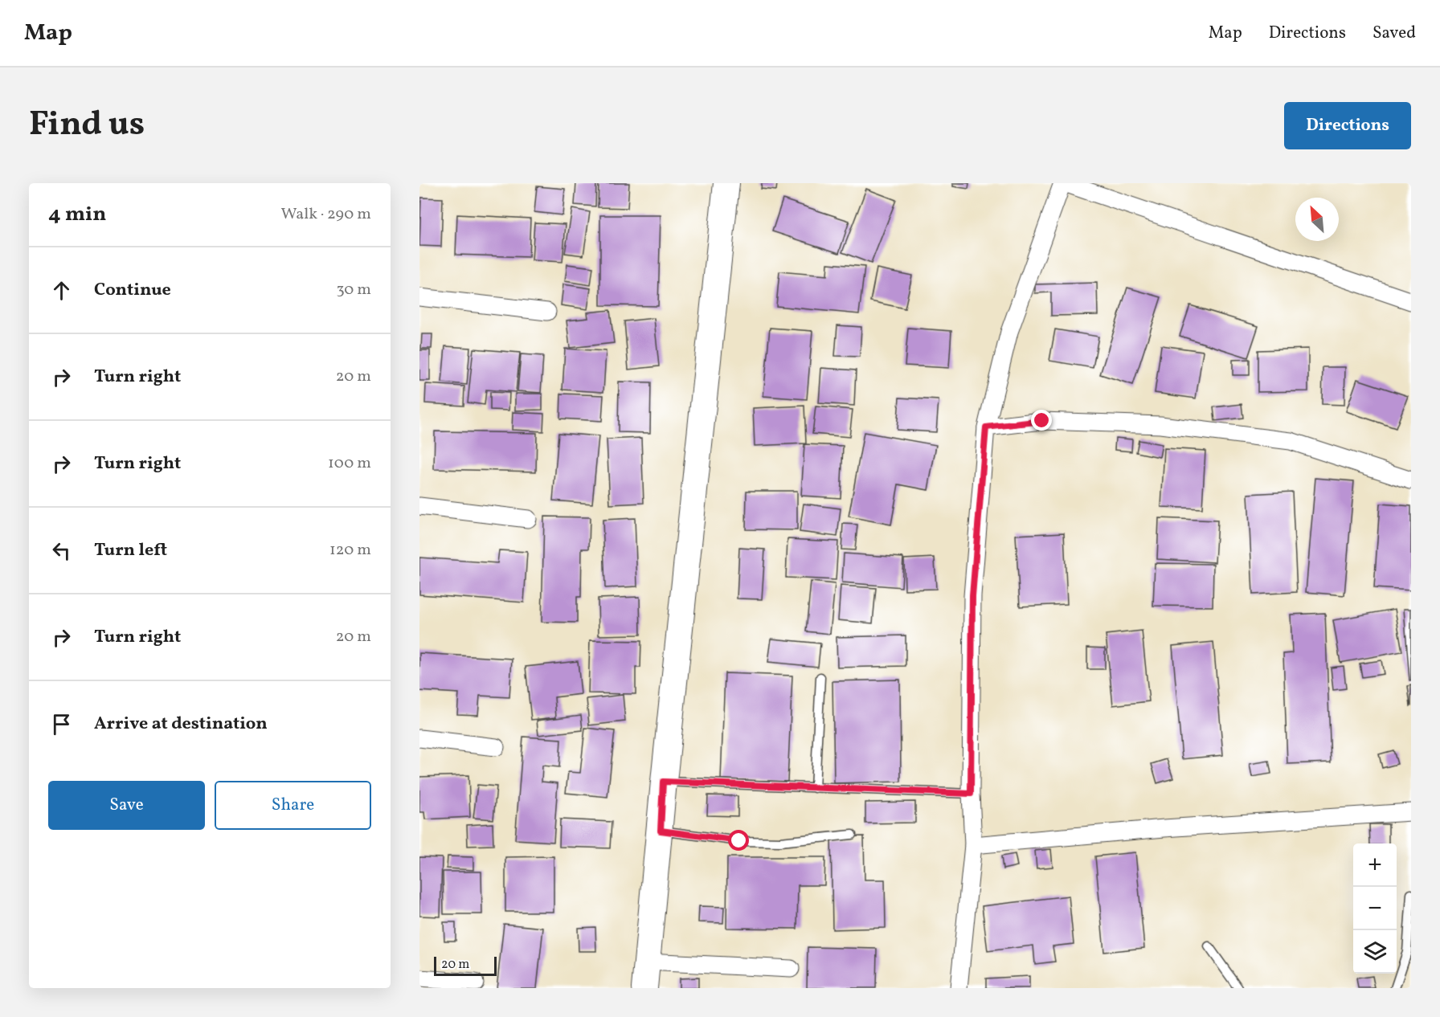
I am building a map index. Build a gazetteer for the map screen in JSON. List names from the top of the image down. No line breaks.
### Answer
{"scale_bar":"20 m","north":"top left","page":{"header":"Map","nav":["Map","Directions","Saved"],"title":"Find us","buttons":["Directions",["Save","Share"]],"heading":["4 min","Walk · 290 m"],"list":[["Continue","30 m"],["Turn right","20 m"],["Turn right","100 m"],["Turn left","120 m"],["Turn right","20 m"],"Arrive at destination"],"map_buttons":["+","−"],"scale":"20 m"}}
